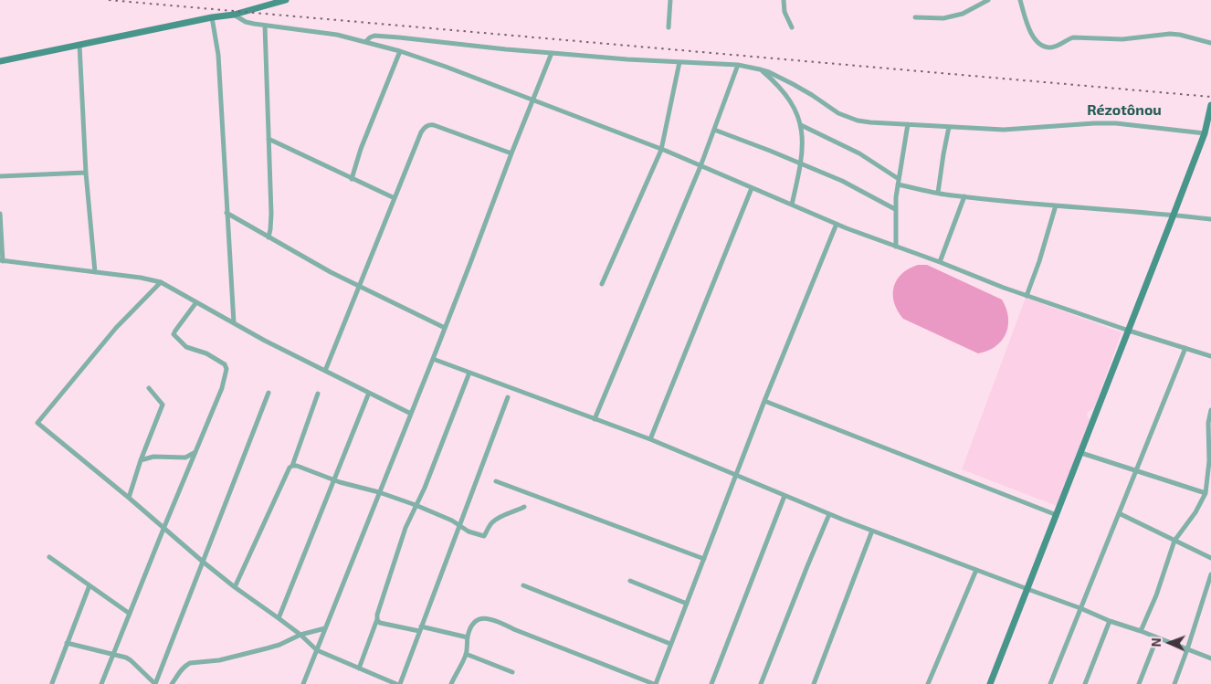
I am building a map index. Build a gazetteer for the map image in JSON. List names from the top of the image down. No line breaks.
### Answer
{"districts":["Rézotônou"],"north":"left"}
